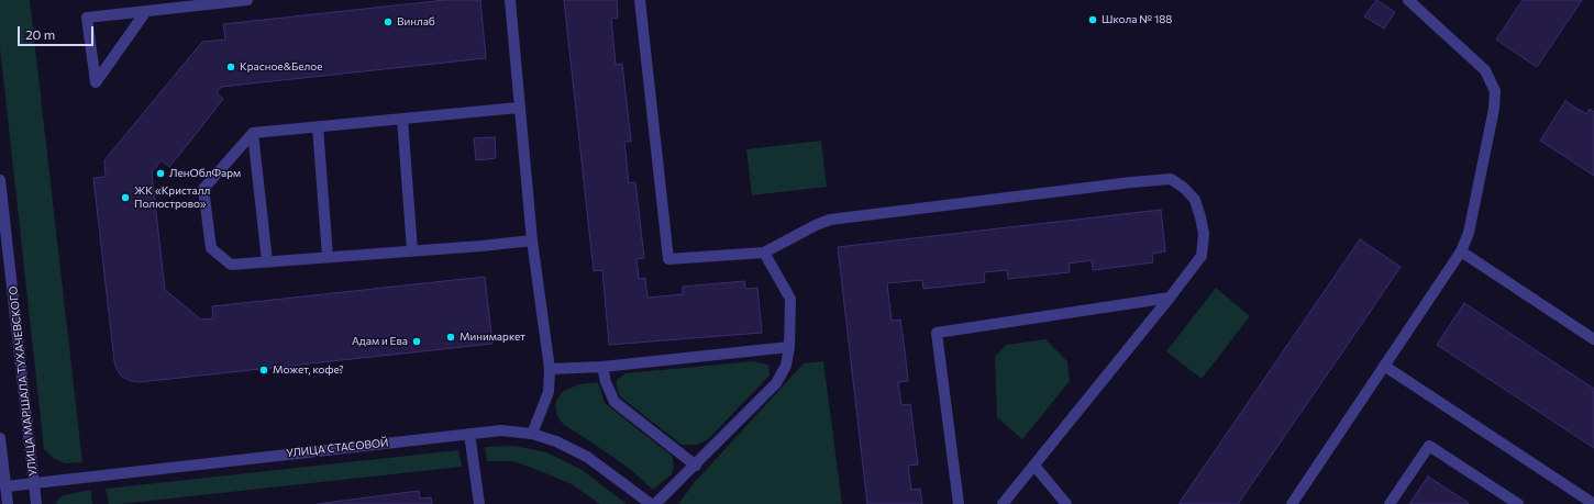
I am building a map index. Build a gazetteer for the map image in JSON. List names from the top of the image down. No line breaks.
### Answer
{"streets":{"street":["УЛИЦА МАРШАЛА ТУХАЧЕВСКОГО","УЛИЦА СТАСОВОЙ"]},"crossings":[["УЛИЦА МАРШАЛА ТУХАЧЕВСКОГО","УЛИЦА СТАСОВОЙ"]],"places":["Школа № 188","Винлаб","Красное&Белое","ЛенОблФарм","ЖК «Кристалл Полюстрово»","Минимаркет","Адам и Ева","Может, кофе?"],"scale_bar":"20 m"}
